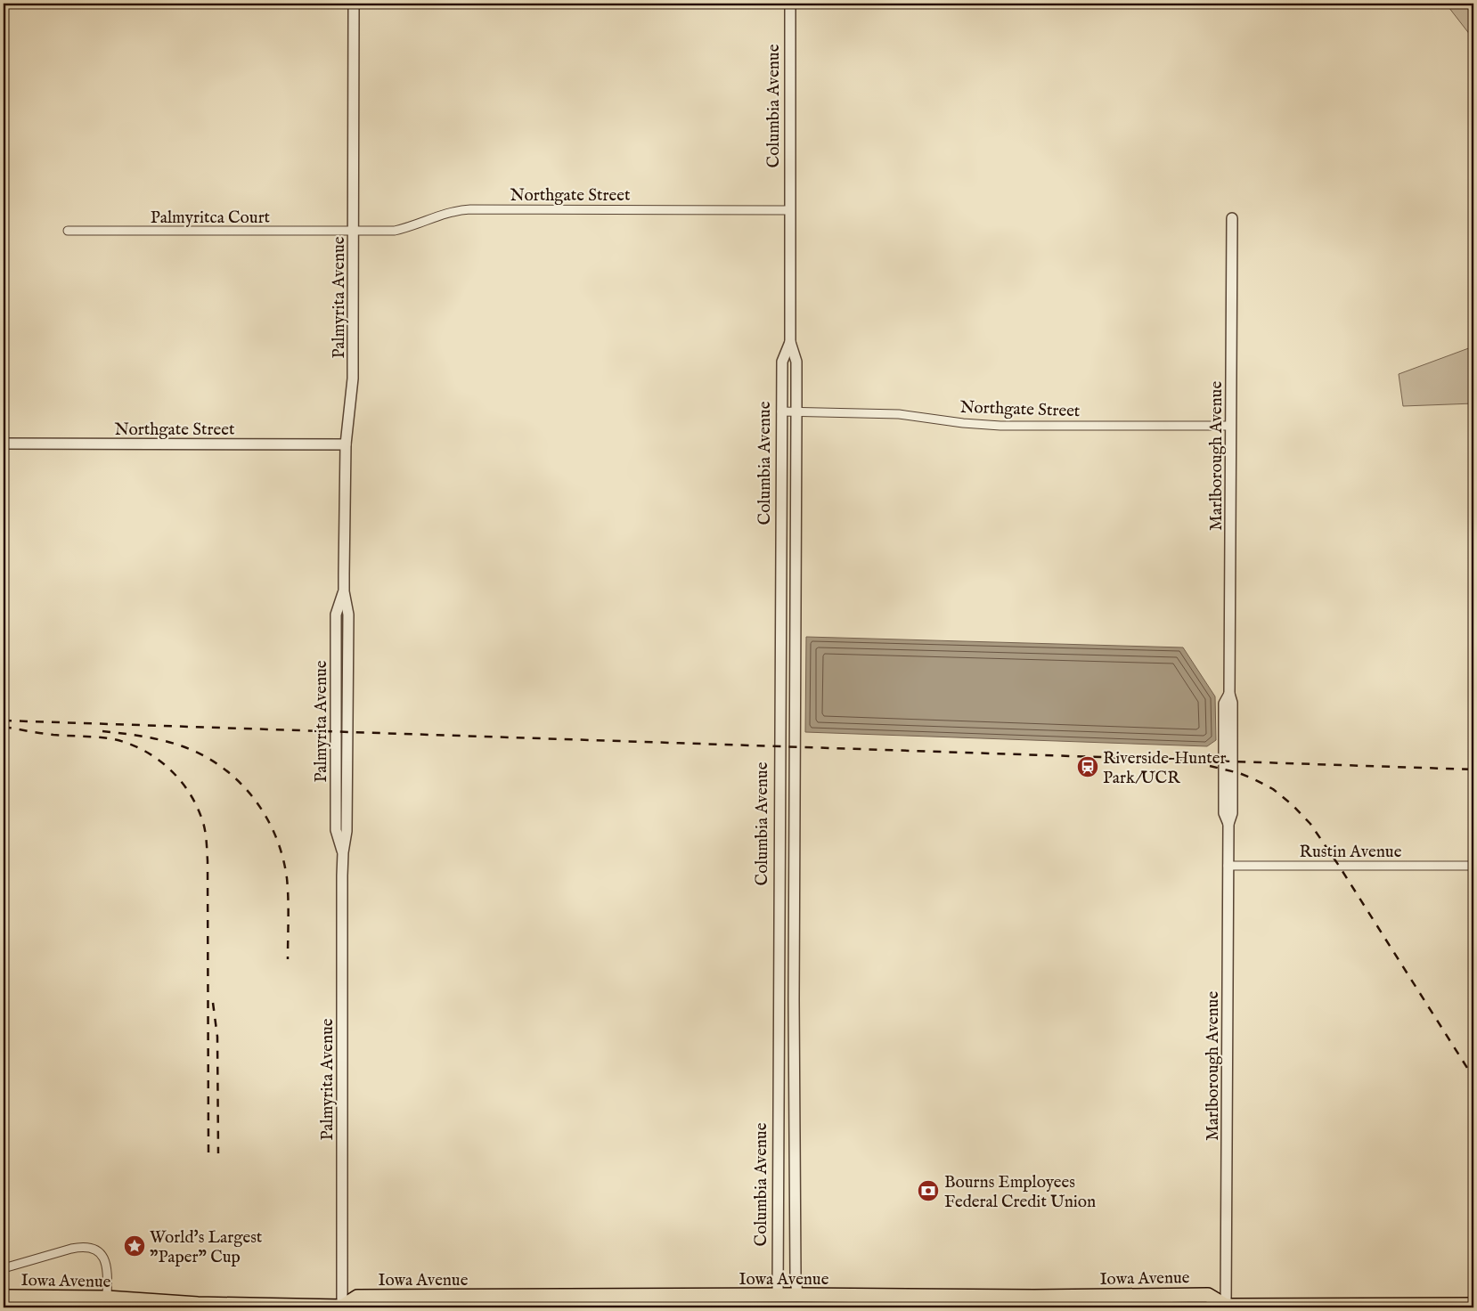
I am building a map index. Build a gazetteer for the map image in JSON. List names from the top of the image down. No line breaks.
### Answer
{"streets":{"main road":["Iowa Avenue"],"street":["Columbia Avenue","Northgate Street","Palmyritca Court","Palmyrita Avenue","Marlborough Avenue","Rustin Avenue"]},"crossings":[["Columbia Avenue","Northgate Street"],["Columbia Avenue","Iowa Avenue"],["Northgate Street","Palmyritca Court"],["Northgate Street","Palmyrita Avenue"],["Northgate Street","Marlborough Avenue"],["Palmyritca Court","Palmyrita Avenue"],["Palmyrita Avenue","Iowa Avenue"],["Marlborough Avenue","Rustin Avenue"],["Marlborough Avenue","Iowa Avenue"]],"places":{"station":["Riverside–Hunter Park/UCR"],"bank":["Bourns Employees Federal Credit Union"],"place":["World's Largest \"Paper\" Cup"]}}
